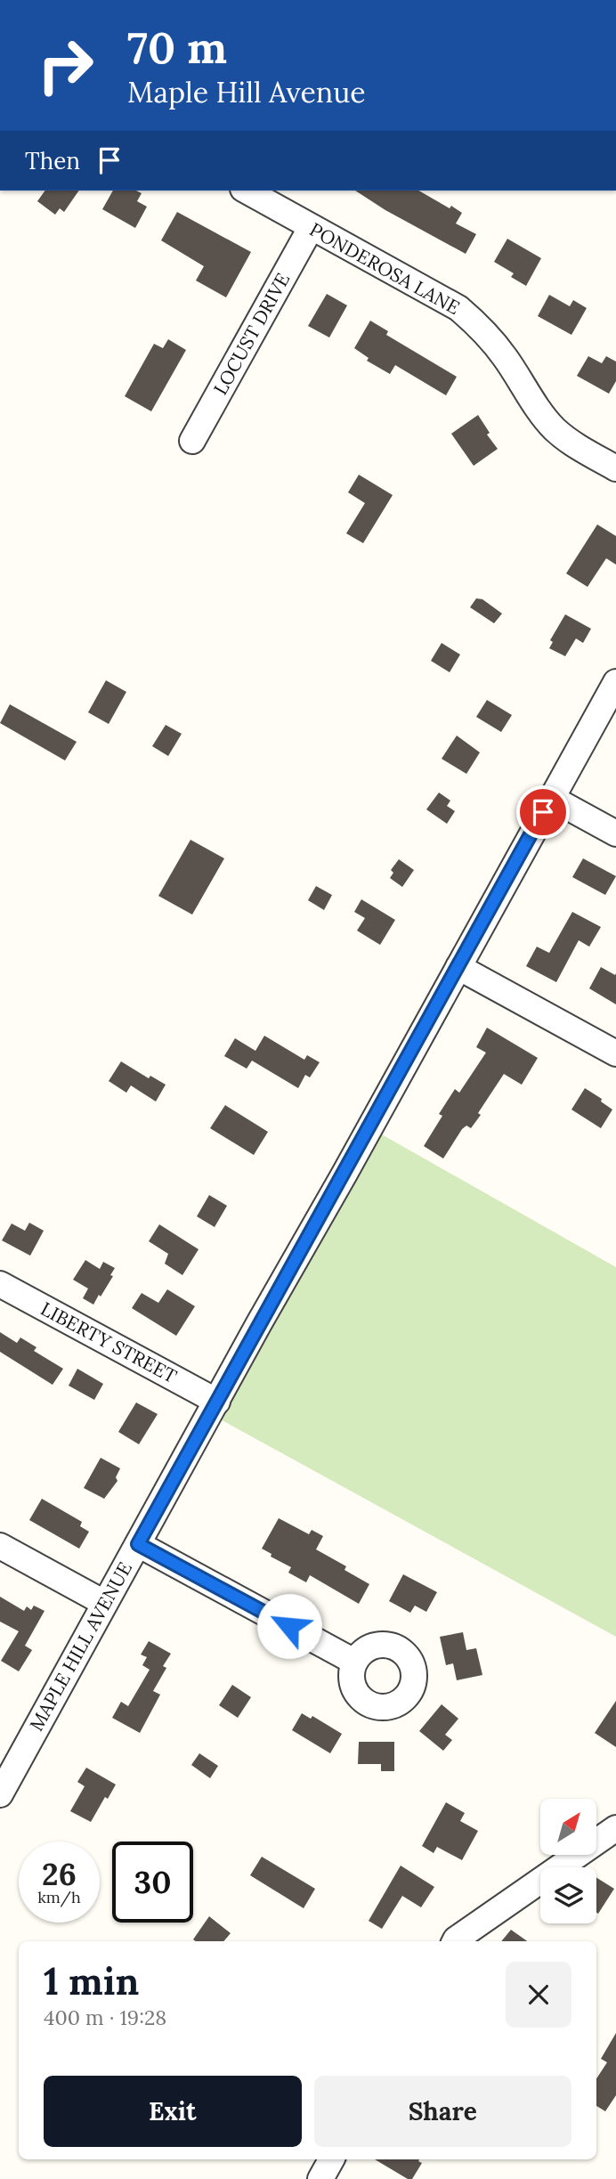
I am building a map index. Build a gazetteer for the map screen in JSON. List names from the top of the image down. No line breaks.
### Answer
{"streets":{"street":["PONDEROSA LANE","LOCUST DRIVE","LIBERTY STREET","MAPLE HILL AVENUE"]},"crossings":[["PONDEROSA LANE","LOCUST DRIVE"],["LIBERTY STREET","MAPLE HILL AVENUE"]],"north":"top right","page":{"turn":["70 m","Maple Hill Avenue"],"then":"Then","speed":"26 km/h","limit":"30","heading":["1 min","400 m · 19:28"],"buttons":["Exit","Share"]}}
